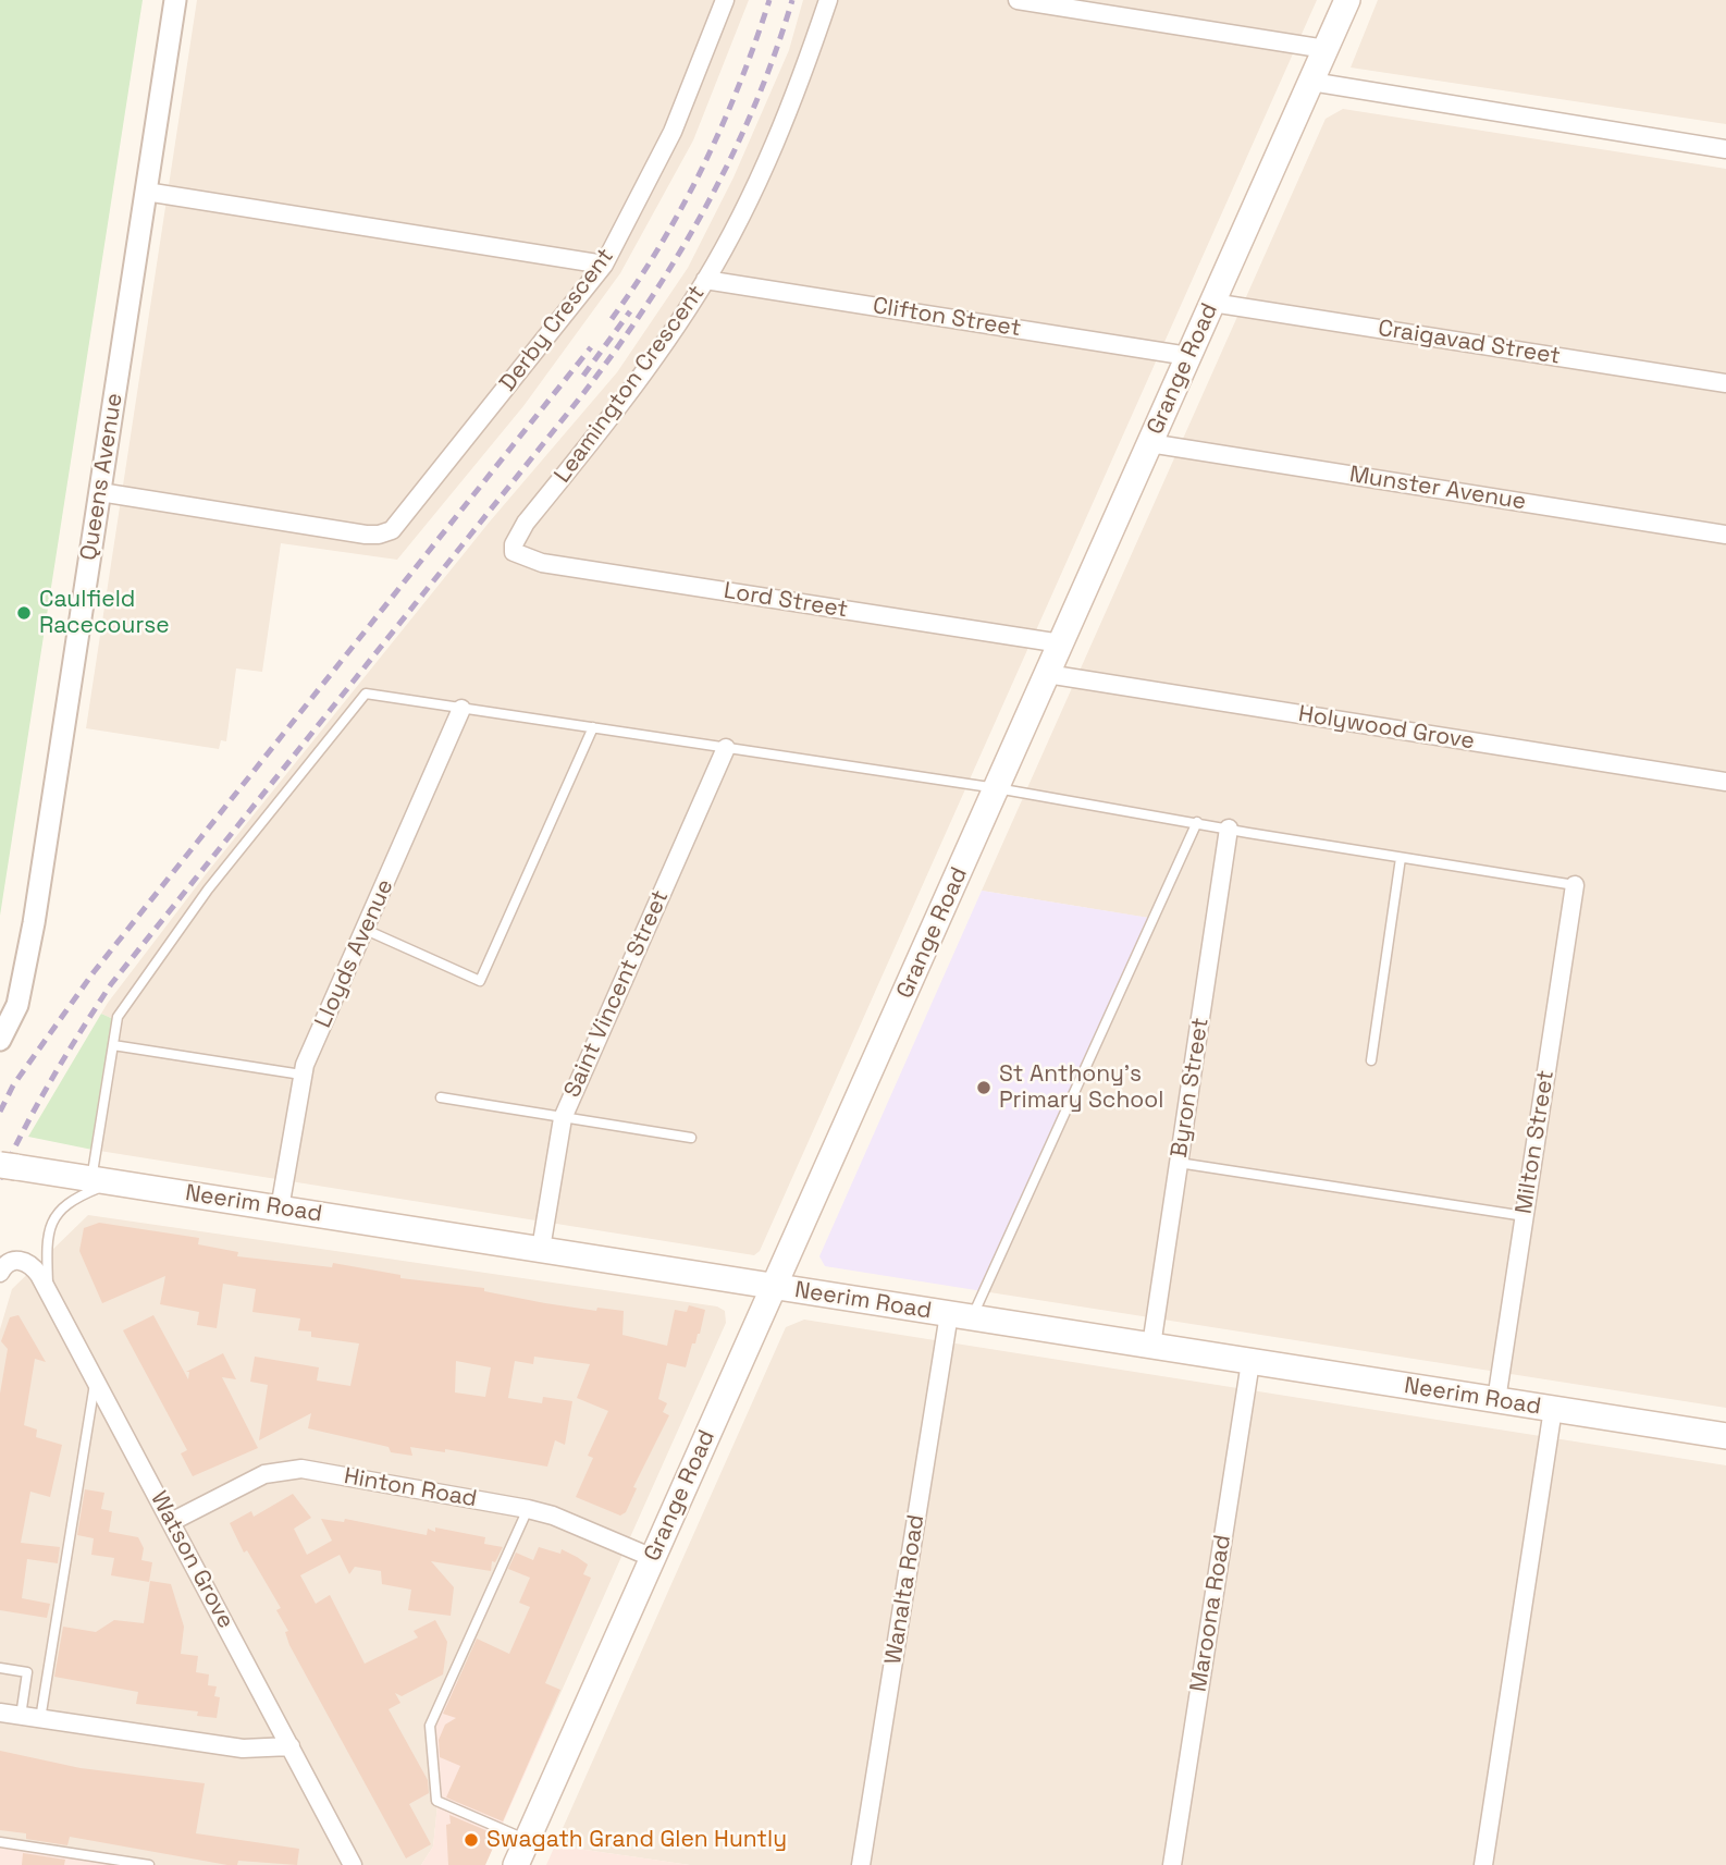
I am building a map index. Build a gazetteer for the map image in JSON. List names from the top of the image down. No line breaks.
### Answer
{"streets":{"main road":["Grange Road","Neerim Road"],"street":["Clifton Street","Derby Crescent","Craigavad Street","Leamington Crescent","Queens Avenue","Munster Avenue","Lord Street","Holywood Grove","Lloyds Avenue","Saint Vincent Street","Byron Street","Milton Street","Hinton Road","Watson Grove","Wanalta Road","Maroona Road"]},"crossings":[["Clifton Street","Grange Road"],["Clifton Street","Leamington Crescent"],["Derby Crescent","Queens Avenue"],["Craigavad Street","Grange Road"],["Grange Road","Munster Avenue"],["Grange Road","Lord Street"],["Grange Road","Holywood Grove"],["Grange Road","Neerim Road"],["Grange Road","Hinton Road"],["Leamington Crescent","Lord Street"],["Lloyds Avenue","Neerim Road"],["Saint Vincent Street","Neerim Road"],["Byron Street","Neerim Road"],["Milton Street","Neerim Road"],["Neerim Road","Wanalta Road"],["Neerim Road","Maroona Road"],["Hinton Road","Watson Grove"]],"places":["Caulfield Racecourse","St Anthony's Primary School","Swagath Grand Glen Huntly"]}
